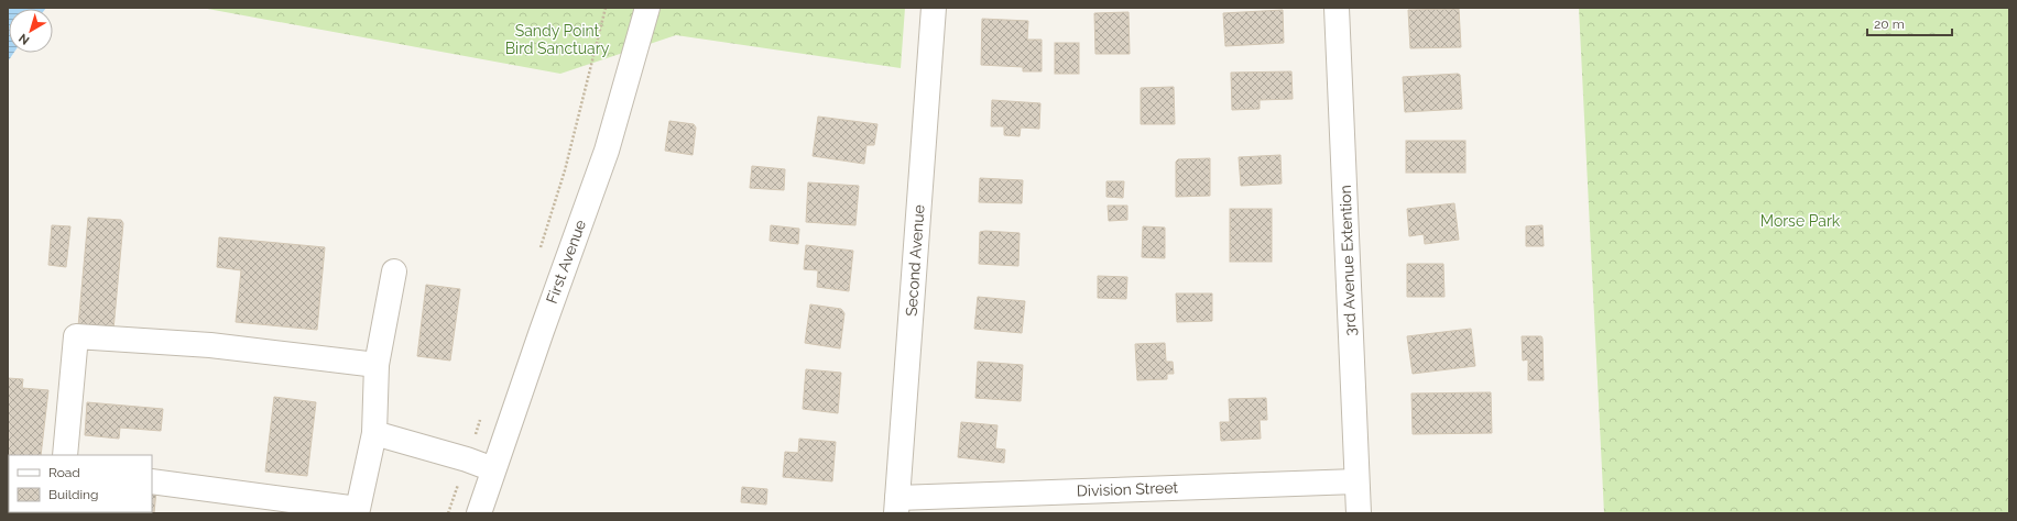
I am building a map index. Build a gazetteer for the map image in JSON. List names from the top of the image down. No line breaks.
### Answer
{"streets":{"street":["Second Avenue","3rd Avenue Extention","First Avenue","Division Street"]},"crossings":[["Second Avenue","Division Street"],["3rd Avenue Extention","Division Street"]],"parks":["Sandy Point Bird Sanctuary","Morse Park"],"legend":["Road","Building"],"scale_bar":"20 m","north":"bottom left"}
